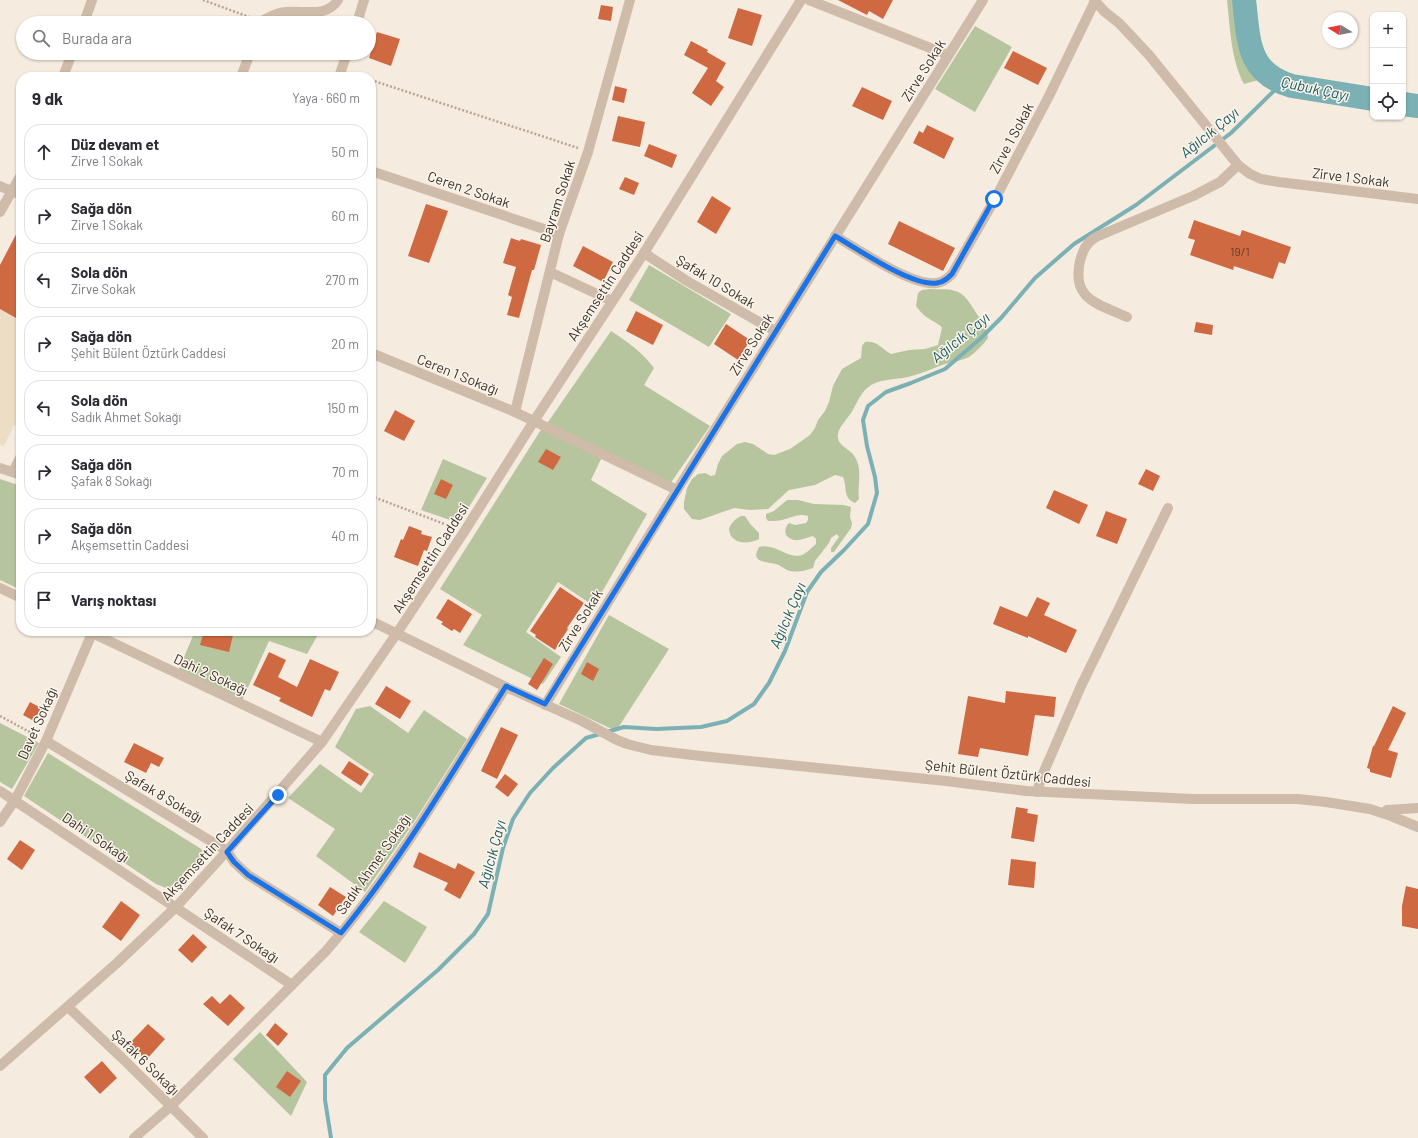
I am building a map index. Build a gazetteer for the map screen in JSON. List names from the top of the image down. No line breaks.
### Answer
{"streets":{"street":["Zirve Sokak","Zirve 1 Sokak","Ceren 2 Sokak","Bayram Sokak","Şafak 10 Sokak","Akşemsettin Caddesi","Ceren 1 Sokağı","Dahi 2 Sokağı","Davet Sokağı","Şehit Bülent Öztürk Caddesi","Şafak 8 Sokağı","Dahi 1 Sokağı","Sadık Ahmet Sokağı","Şafak 7 Sokağı","Şafak 6 Sokağı"]},"crossings":[["Zirve Sokak","Zirve 1 Sokak"],["Zirve Sokak","Şafak 10 Sokak"],["Zirve Sokak","Ceren 1 Sokağı"],["Zirve Sokak","Şehit Bülent Öztürk Caddesi"],["Ceren 2 Sokak","Bayram Sokak"],["Bayram Sokak","Ceren 1 Sokağı"],["Şafak 10 Sokak","Akşemsettin Caddesi"],["Akşemsettin Caddesi","Ceren 1 Sokağı"],["Akşemsettin Caddesi","Dahi 2 Sokağı"],["Akşemsettin Caddesi","Şafak 8 Sokağı"],["Akşemsettin Caddesi","Dahi 1 Sokağı"],["Akşemsettin Caddesi","Şafak 7 Sokağı"],["Akşemsettin Caddesi","Şafak 6 Sokağı"],["Davet Sokağı","Şafak 8 Sokağı"],["Davet Sokağı","Dahi 1 Sokağı"],["Şafak 8 Sokağı","Sadık Ahmet Sokağı"],["Dahi 1 Sokağı","Şafak 7 Sokağı"],["Sadık Ahmet Sokağı","Şafak 7 Sokağı"],["Sadık Ahmet Sokağı","Şafak 6 Sokağı"]],"water":["Çubuk Çayı","Ağılcık Çayı"],"house_numbers":["19/1"],"north":"left","page":{"map_buttons":["+","−"],"search":"Burada ara","heading":["9 dk","Yaya · 660 m"],"list":[["Düz devam et","Zirve 1 Sokak","50 m"],["Sağa dön","Zirve 1 Sokak","60 m"],["Sola dön","Zirve Sokak","270 m"],["Sağa dön","Şehit Bülent Öztürk Caddesi","20 m"],["Sola dön","Sadık Ahmet Sokağı","150 m"],["Sağa dön","Şafak 8 Sokağı","70 m"],["Sağa dön","Akşemsettin Caddesi","40 m"],"Varış noktası"]}}
